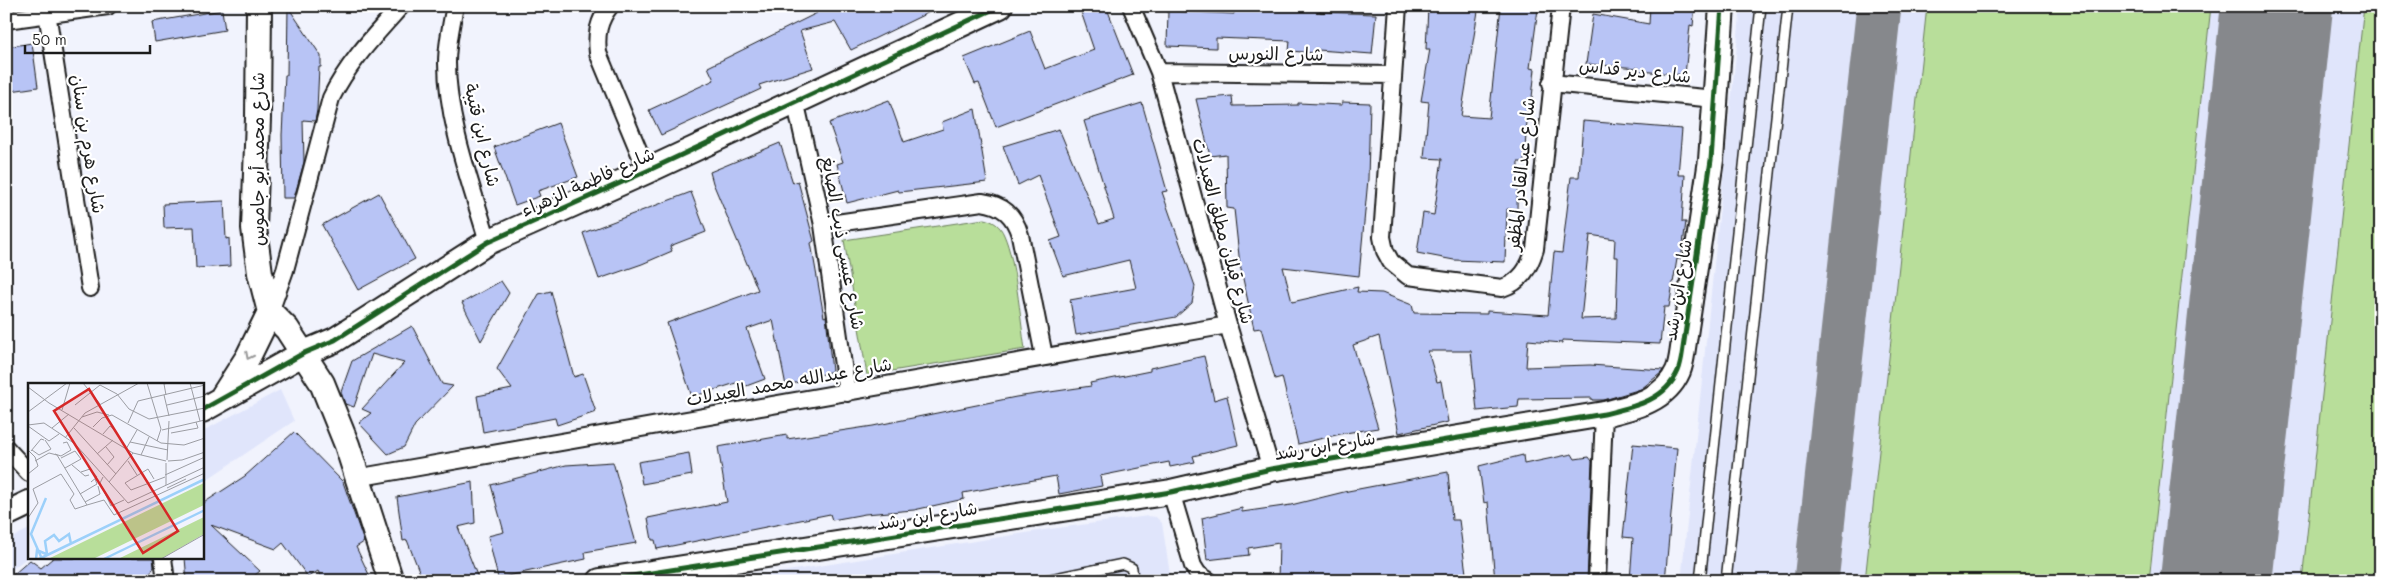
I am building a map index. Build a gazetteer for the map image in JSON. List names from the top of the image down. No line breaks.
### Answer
{"streets":{"street":["شارع النورس","شارع دير قداس","شارع ابن قتيبة","شارع هرم بن سنان","شارع محمد أبو جاموس","شارع عبدالقادر المظفر","شارع فاطمة الزهراء","شارع قبلان مطلق العبدلات","شارع عيسى ذيب الصايغ","شارع ابن رشد","شارع عبدالله محمد العبدلات"]},"crossings":[["شارع النورس","شارع عبدالقادر المظفر"],["شارع النورس","شارع قبلان مطلق العبدلات"],["شارع دير قداس","شارع عبدالقادر المظفر"],["شارع دير قداس","شارع ابن رشد"],["شارع ابن قتيبة","شارع فاطمة الزهراء"],["شارع محمد أبو جاموس","شارع فاطمة الزهراء"],["شارع محمد أبو جاموس","شارع عبدالله محمد العبدلات"],["شارع فاطمة الزهراء","شارع عيسى ذيب الصايغ"],["شارع قبلان مطلق العبدلات","شارع ابن رشد"],["شارع قبلان مطلق العبدلات","شارع عبدالله محمد العبدلات"],["شارع عيسى ذيب الصايغ","شارع عبدالله محمد العبدلات"]],"scale_bar":"50 m"}
